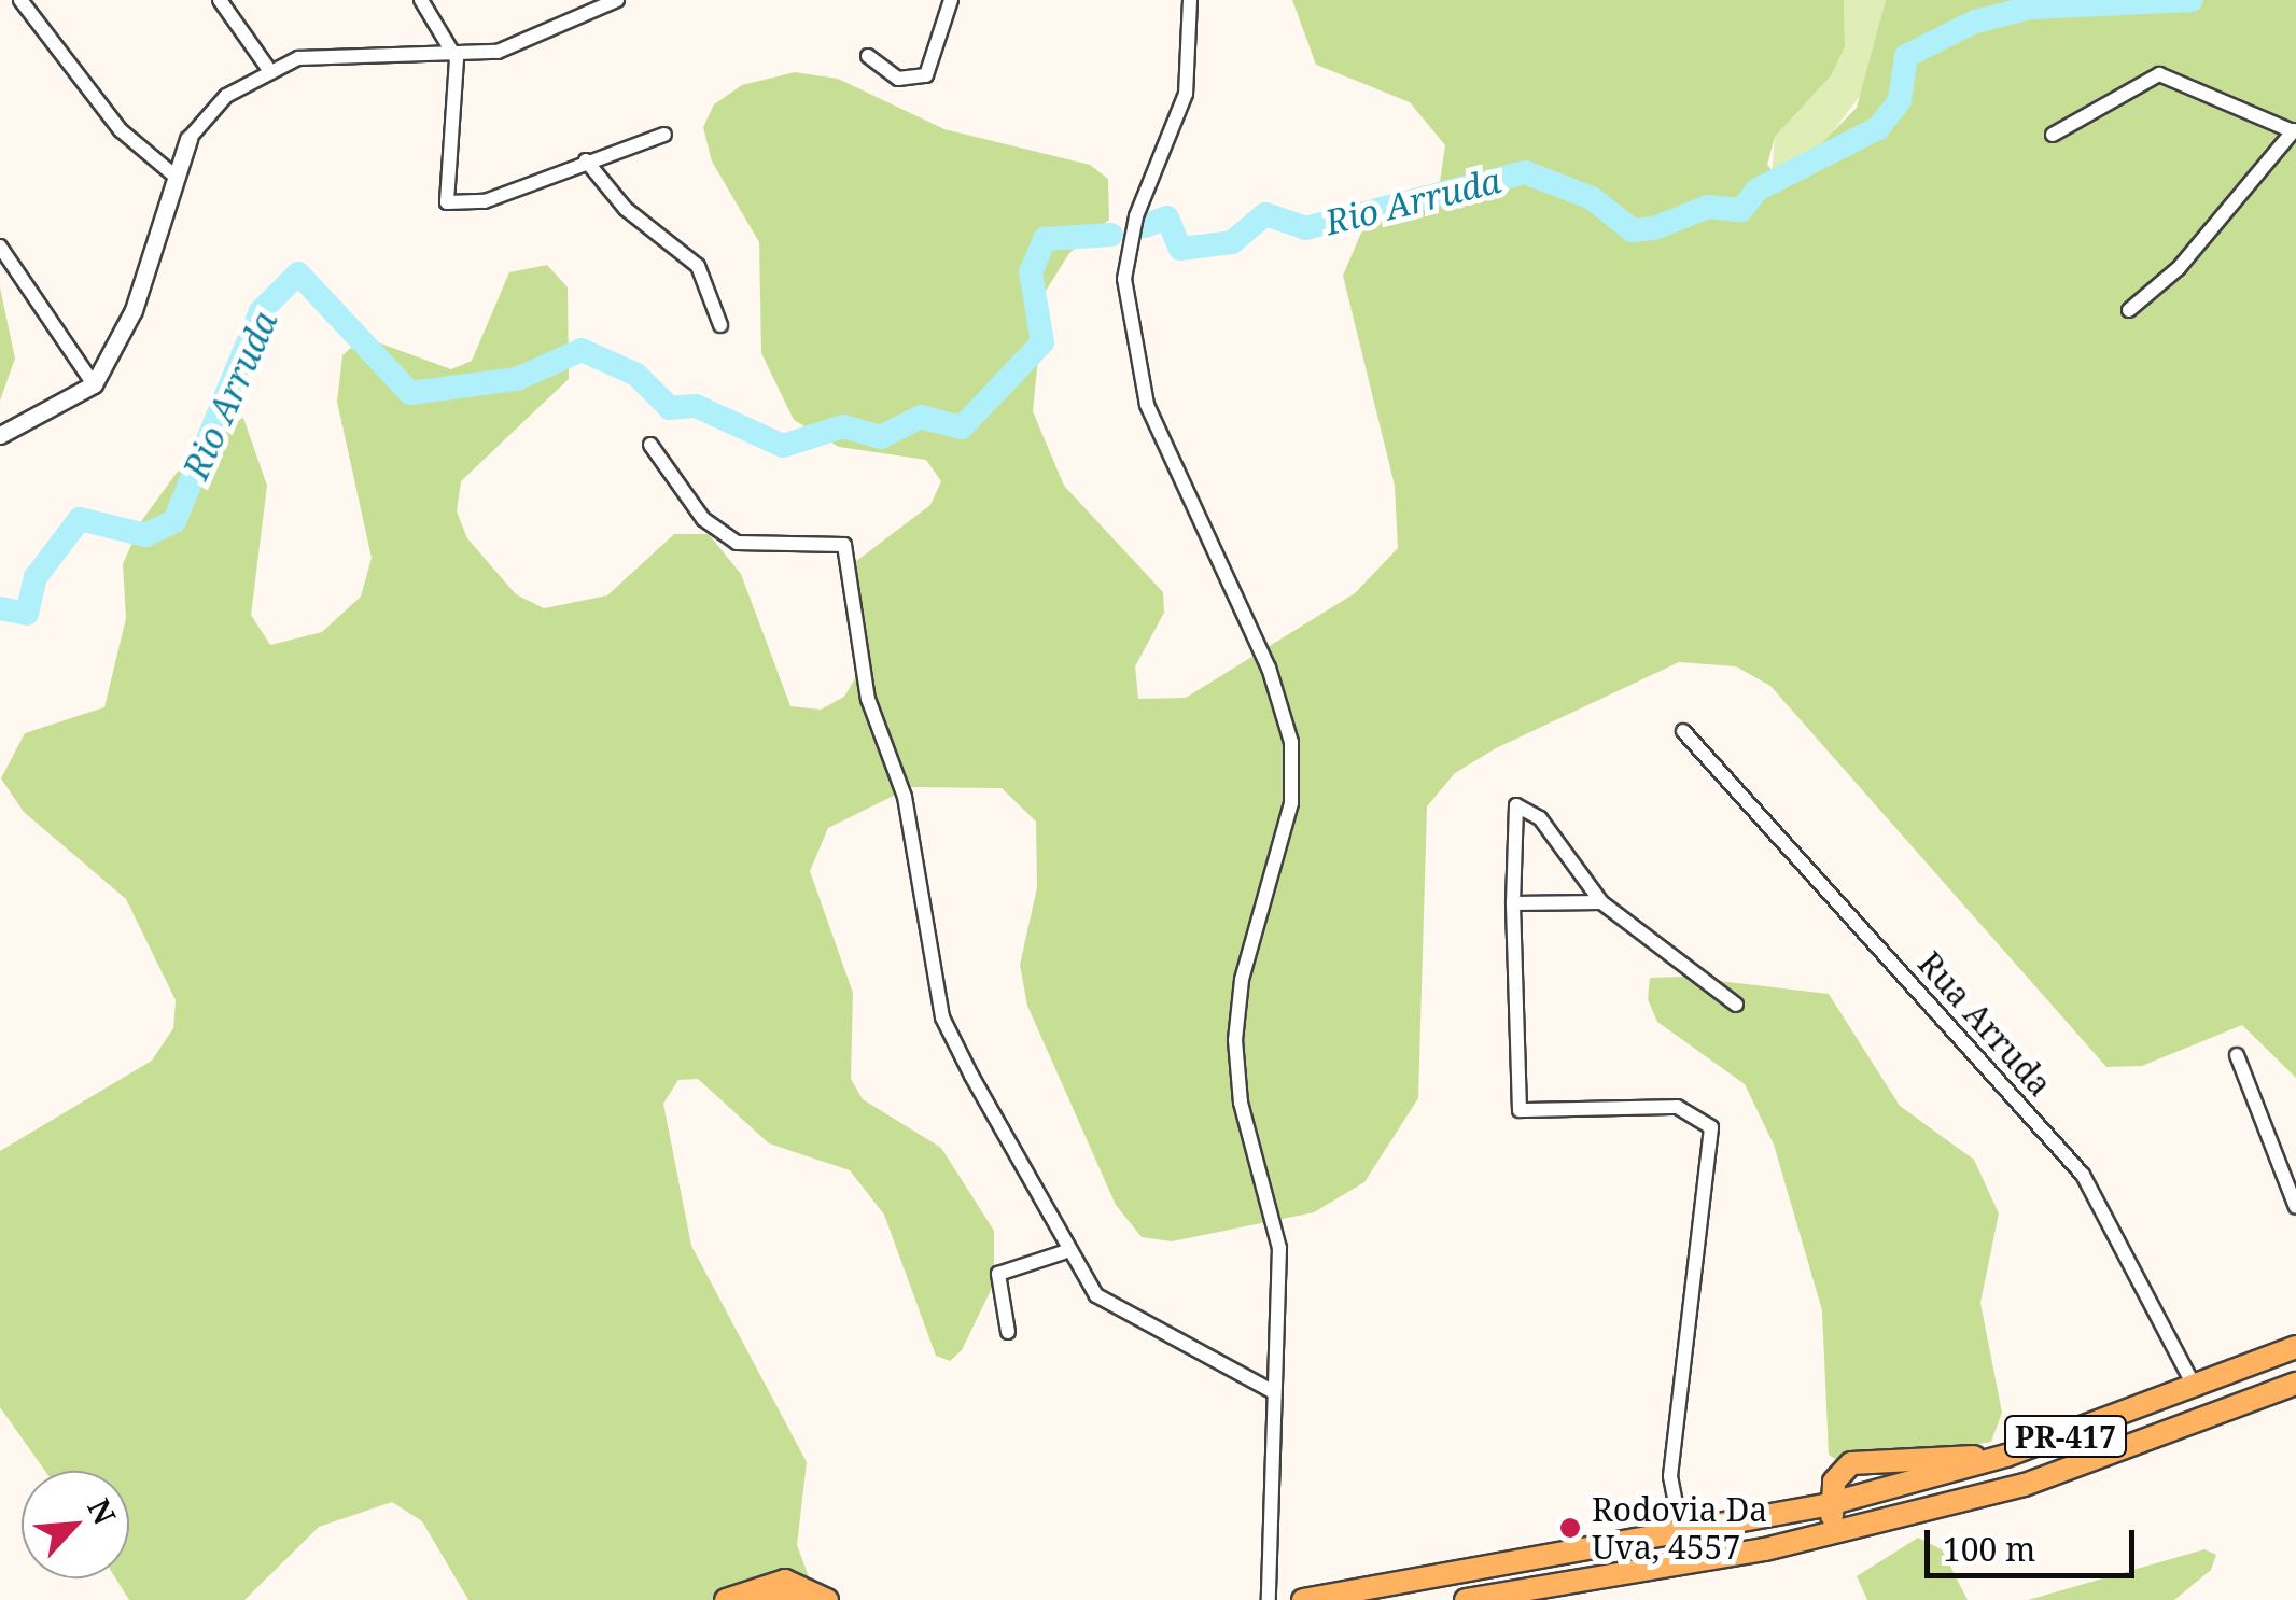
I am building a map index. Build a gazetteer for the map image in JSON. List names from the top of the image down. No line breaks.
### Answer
{"streets":{"main road":["PR-417"],"street":["Rua Arruda"]},"crossings":[["Rua Arruda","PR-417"]],"water":["Rio Arruda"],"places":["Rodovia Da Uva, 4557"],"scale_bar":"100 m","north":"top right"}
